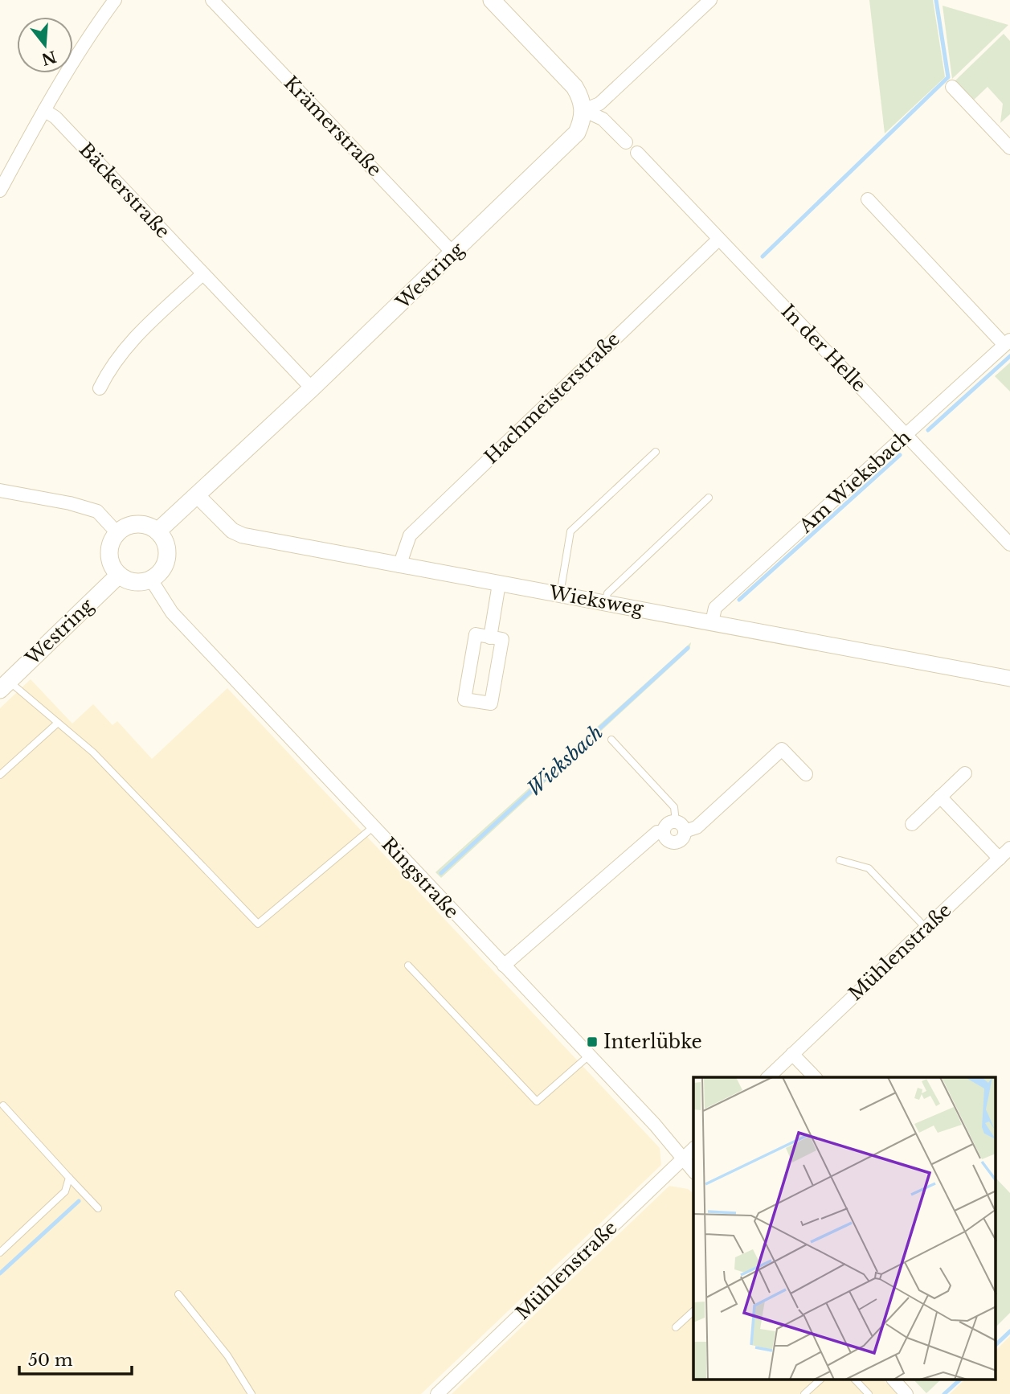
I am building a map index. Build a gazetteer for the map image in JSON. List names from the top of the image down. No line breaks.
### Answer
{"streets":{"main road":["Westring"],"street":["Krämerstraße","Bäckerstraße","In der Helle","Hachmeisterstraße","Am Wieksbach","Wieksweg","Ringstraße","Mühlenstraße"]},"crossings":[["Krämerstraße","Westring"],["Bäckerstraße","Westring"],["Westring","Wieksweg"],["Westring","Ringstraße"],["In der Helle","Hachmeisterstraße"],["In der Helle","Am Wieksbach"],["Hachmeisterstraße","Wieksweg"],["Am Wieksbach","Wieksweg"],["Ringstraße","Mühlenstraße"]],"water":["Wieksbach"],"places":{"transit":["Interlübke"]},"scale_bar":"50 m","north":"bottom"}
